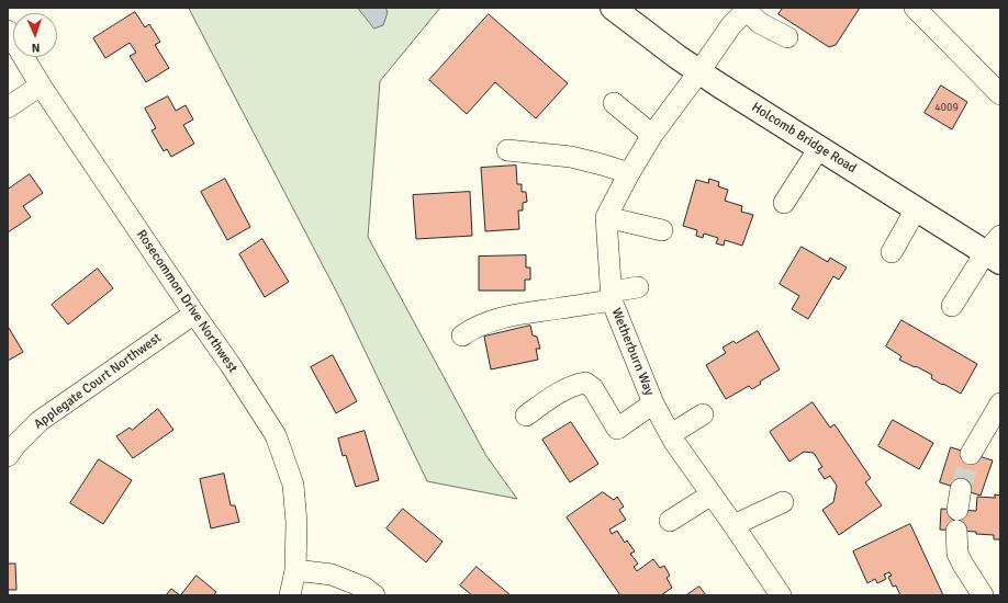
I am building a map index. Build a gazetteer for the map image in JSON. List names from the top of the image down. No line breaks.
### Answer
{"streets":{"main road":["Holcomb Bridge Road"],"street":["Rosecommon Drive Northwest","Wetherburn Way","Applegate Court Northwest"]},"crossings":[["Rosecommon Drive Northwest","Applegate Court Northwest"]],"house_numbers":["4009"],"north":"bottom"}
